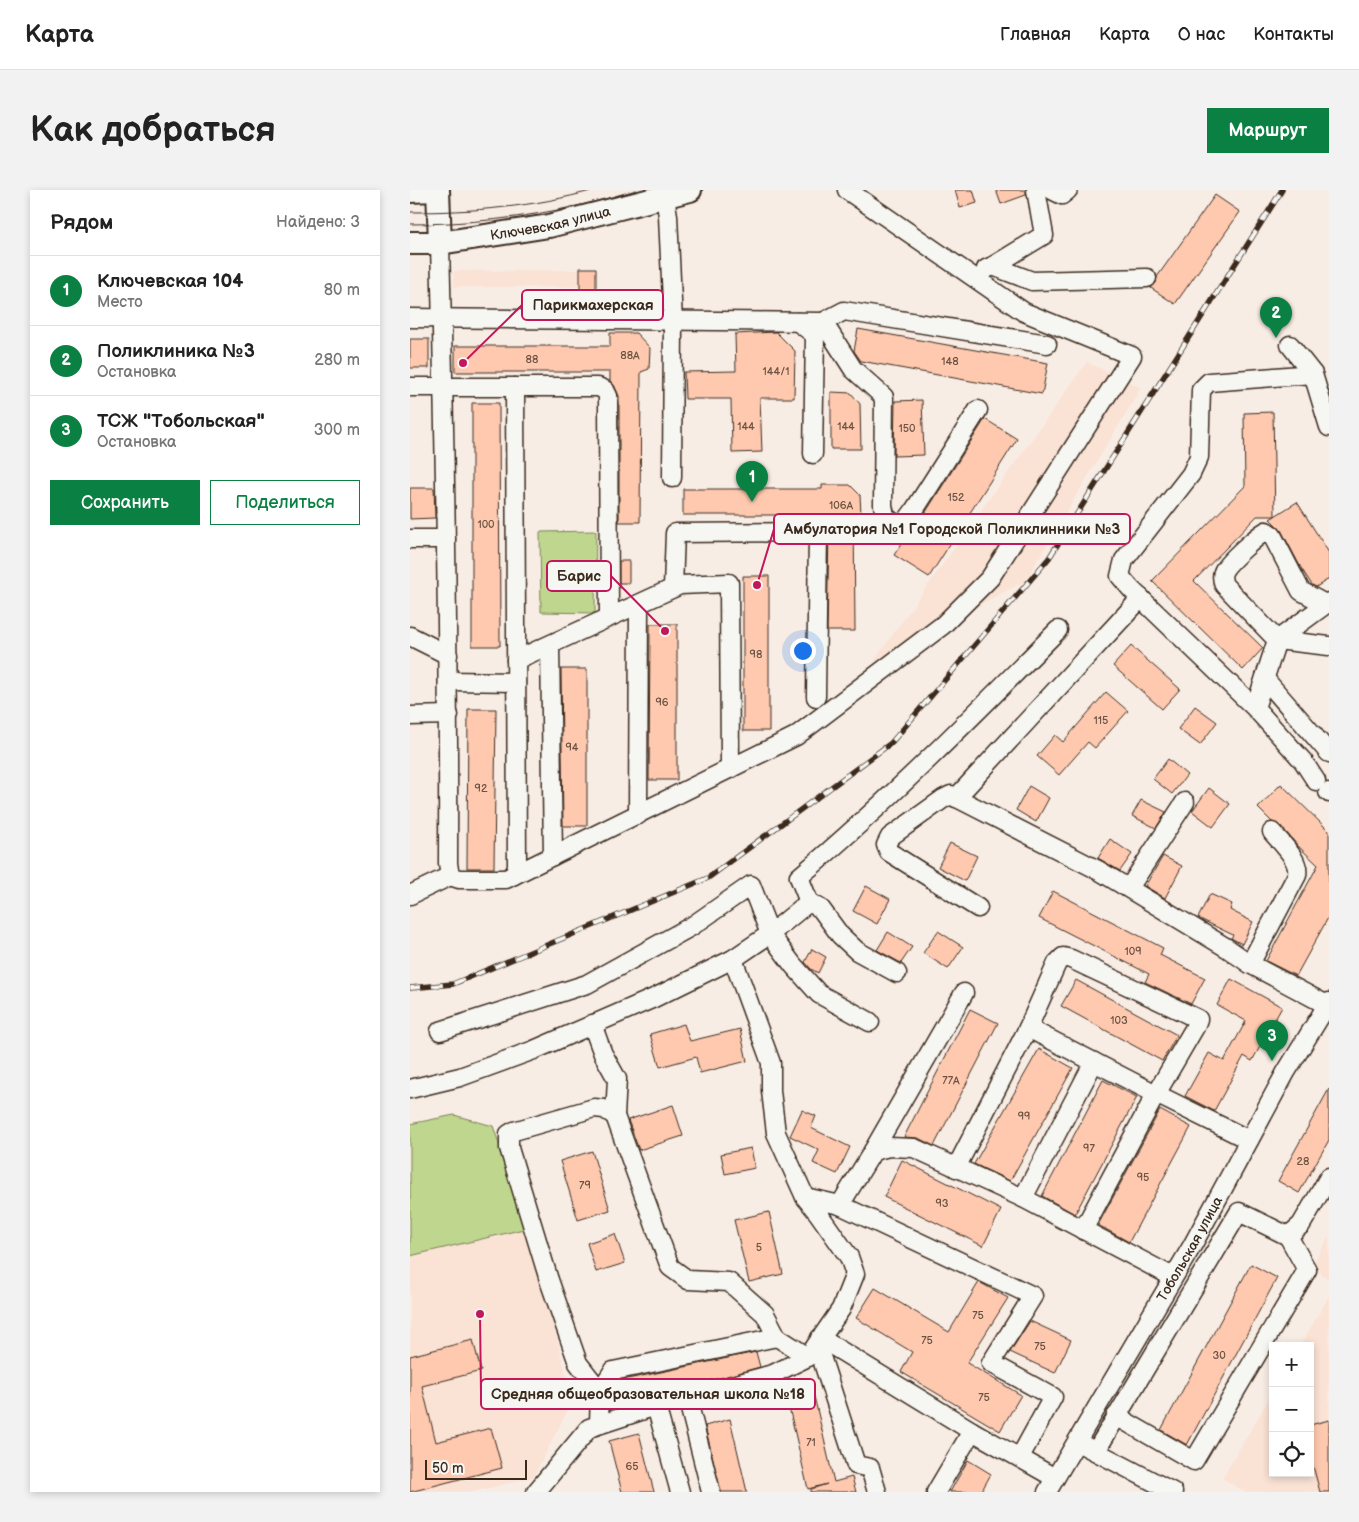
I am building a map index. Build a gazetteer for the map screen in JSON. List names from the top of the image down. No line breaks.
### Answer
{"streets":{"main road":["Ключевская улица"],"street":["Тобольская улица"]},"places":["Парикмахерская","Амбулатория №1 Городской Поликлинники №3","Барис","Средняя общеобразовательная школа №18"],"house_numbers":["88А","88","148","144/1","144","144","150","152","106А","100","98","96","115","94","92","109","103","77А","99","97","28","95","79","93","5","75","75","75","30","75","71","65"],"scale_bar":"50 m","page":{"header":"Карта","nav":["Главная","Карта","О нас","Контакты"],"buttons":["Маршрут",["Сохранить","Поделиться"]],"title":"Как добраться","heading":["Рядом","Найдено: 3"],"list":[{"mark":"1","name":"Ключевская 104","note":"Место","value":"80 m"},{"mark":"2","name":"Поликлиника №3","note":"Остановка","value":"280 m"},{"mark":"3","name":"ТСЖ \"Тобольская\"","note":"Остановка","value":"300 m"}],"pins":["2","1","3"],"map_buttons":["+","−"],"scale":"50 m"}}
